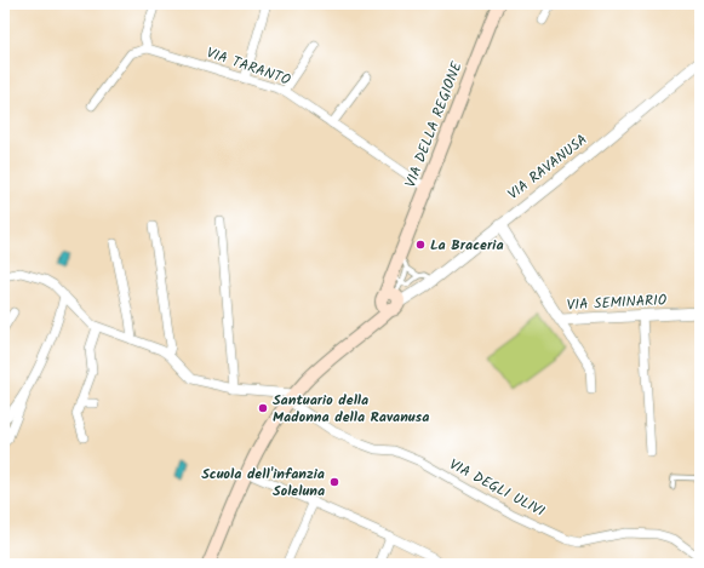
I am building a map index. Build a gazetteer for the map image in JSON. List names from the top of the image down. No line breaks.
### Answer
{"streets":{"main road":["VIA DELLA REGIONE"],"street":["VIA TARANTO","VIA RAVANUSA","VIA SEMINARIO","VIA DEGLI ULIVI"]},"crossings":[["VIA TARANTO","VIA DELLA REGIONE"],["VIA RAVANUSA","VIA SEMINARIO"]],"places":["La Braceria","Santuario della Madonna della Ravanusa","Scuola dell'infanzia Soleluna"]}
